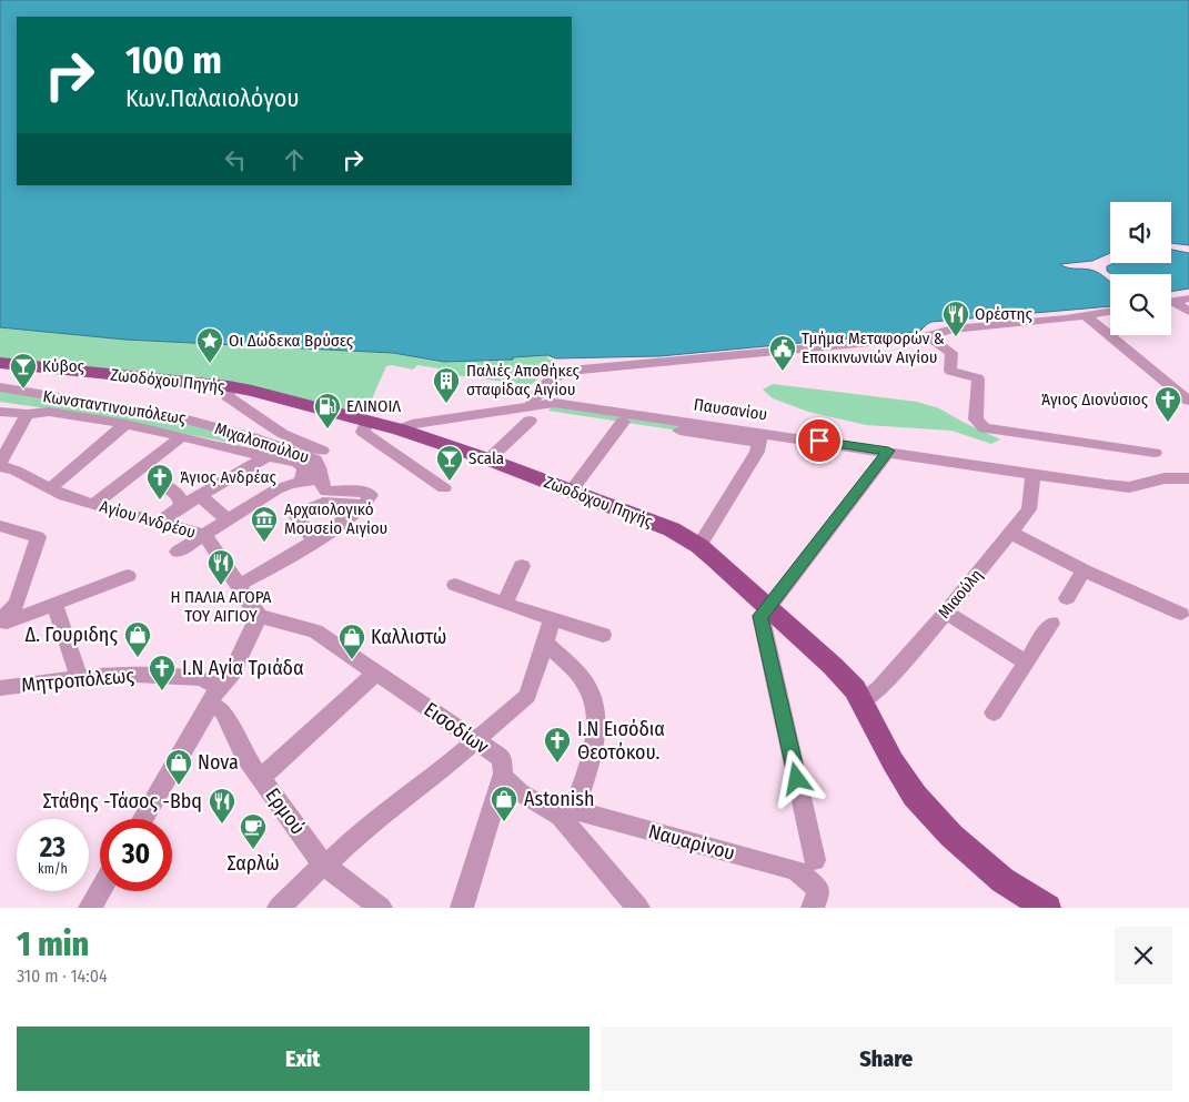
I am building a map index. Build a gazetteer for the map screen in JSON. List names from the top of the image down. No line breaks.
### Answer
{"streets":{"main road":["Ζωοδόχου Πηγής"],"street":["Κωνσταντινουπόλεως","Παυσανίου","Μιχαλοπούλου","Αγίου Ανδρέου","Μιαούλη","Μητροπόλεως","Εισοδίων","Ερμού","Ναυαρίνου"]},"crossings":[["Ζωοδόχου Πηγής","Παυσανίου"],["Ζωοδόχου Πηγής","Μιαούλη"],["Παυσανίου","Μιαούλη"],["Αγίου Ανδρέου","Εισοδίων"],["Εισοδίων","Ναυαρίνου"]],"places":{"restaurant":["Ορέστης","Η ΠΑΛΙΑ ΑΓΟΡΑ ΤΟΥ ΑΙΓΙΟΥ","Στάθης -Τάσος -Bbq"],"place":["Οι Δώδεκα Βρύσες"],"public building":["Τμήμα Μεταφορών & Εποικινωνιών Αιγίου"],"bar":["Κύβος","Scala"],"building":["Παλιές Αποθήκες σταφίδας Αιγίου"],"church":["Άγιος Διονύσιος","Άγιος Ανδρέας","Ι.Ν Αγία Τριάδα","Ι.Ν Εισόδια Θεοτόκου."],"fuel station":["ΕΛΙΝΟΙΛ"],"museum":["Αρχαιολογικό Μουσείο Αιγίου"],"shop":["Δ. Γουριδης","Καλλιστώ","Nova","Astonish"],"cafe":["Σαρλώ"]},"page":{"turn":["100 m","Κων.Παλαιολόγου"],"speed":"23 km/h","limit":"30","heading":["1 min","310 m · 14:04"],"buttons":["Exit","Share"]}}
